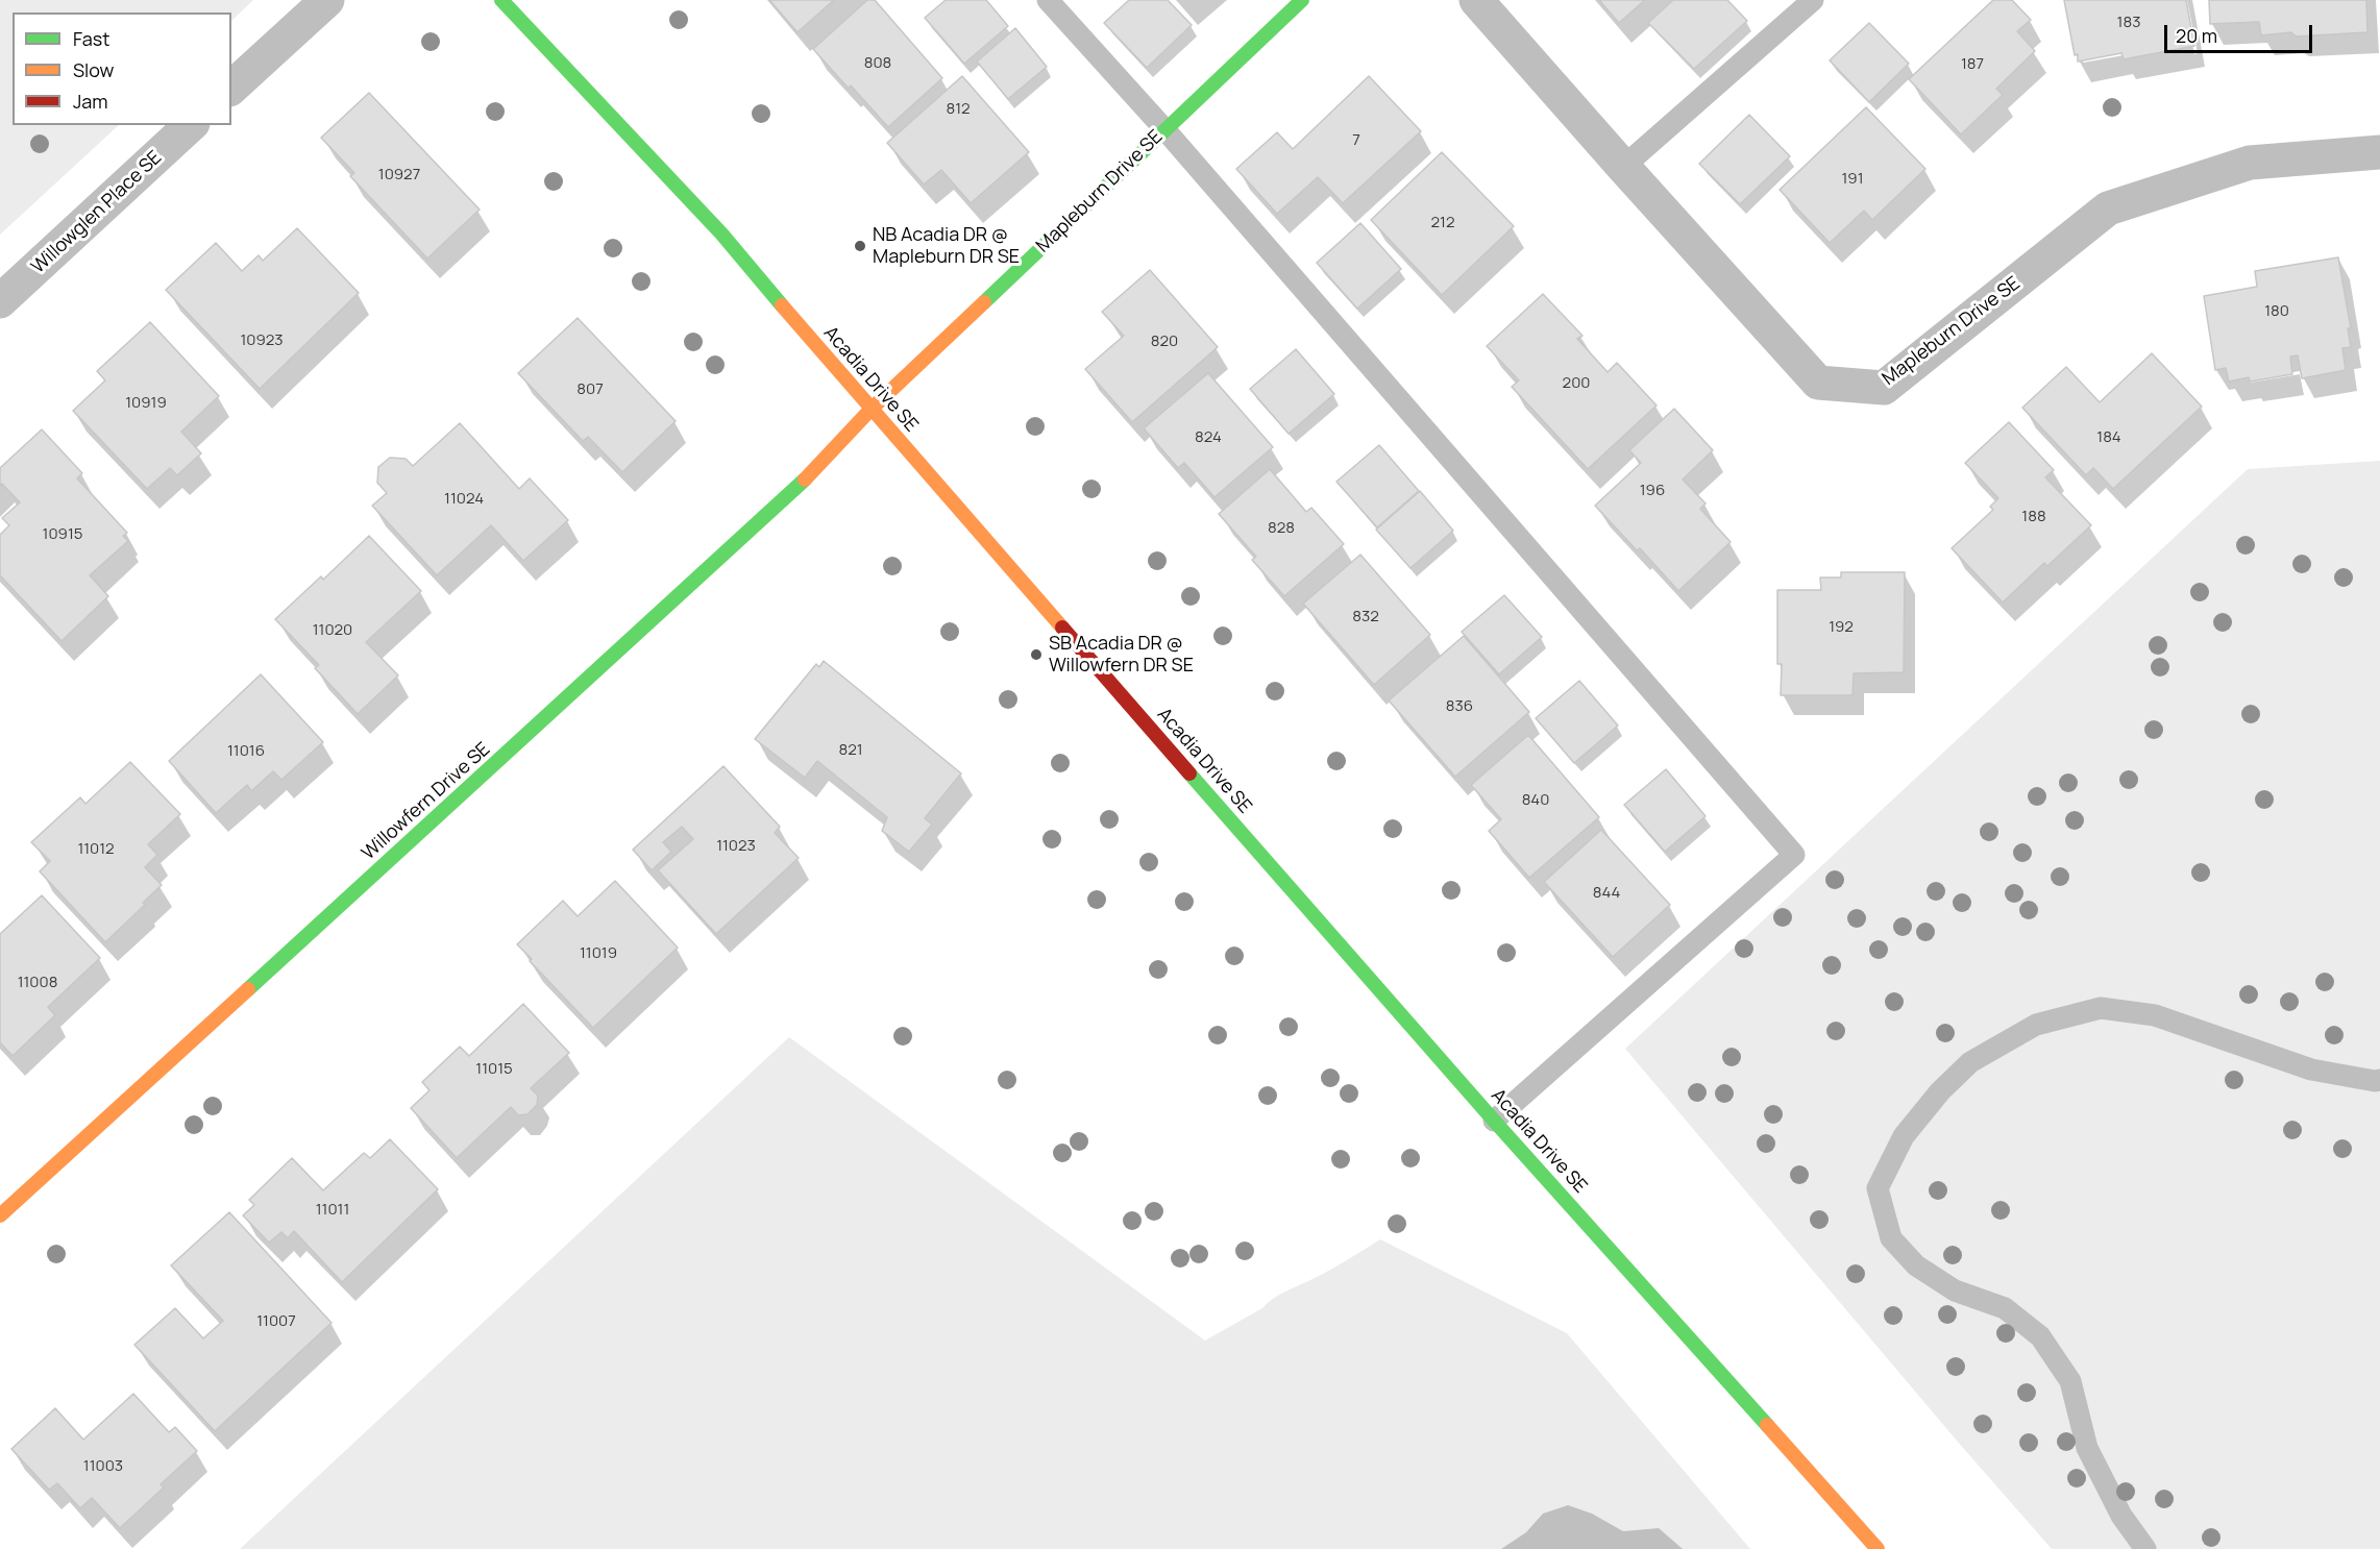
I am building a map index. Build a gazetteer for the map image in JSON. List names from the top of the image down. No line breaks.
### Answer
{"streets":{"street":["Mapleburn Drive SE","Willowglen Place SE","Acadia Drive SE","Willowfern Drive SE"]},"crossings":[["Mapleburn Drive SE","Acadia Drive SE"],["Mapleburn Drive SE","Willowfern Drive SE"],["Acadia Drive SE","Willowfern Drive SE"]],"places":["NB Acadia DR @ Mapleburn DR SE","SB Acadia DR @ Willowfern DR SE"],"house_numbers":["183","808","187","812","7","10927","191","212","180","10923","820","200","807","10919","824","184","196","11024","188","828","10915","832","192","11020","836","821","11016","840","11023","11012","844","11019","11008","11015","11011","11007","11003"],"legend":["Fast","Slow","Jam"],"scale_bar":"20 m"}
